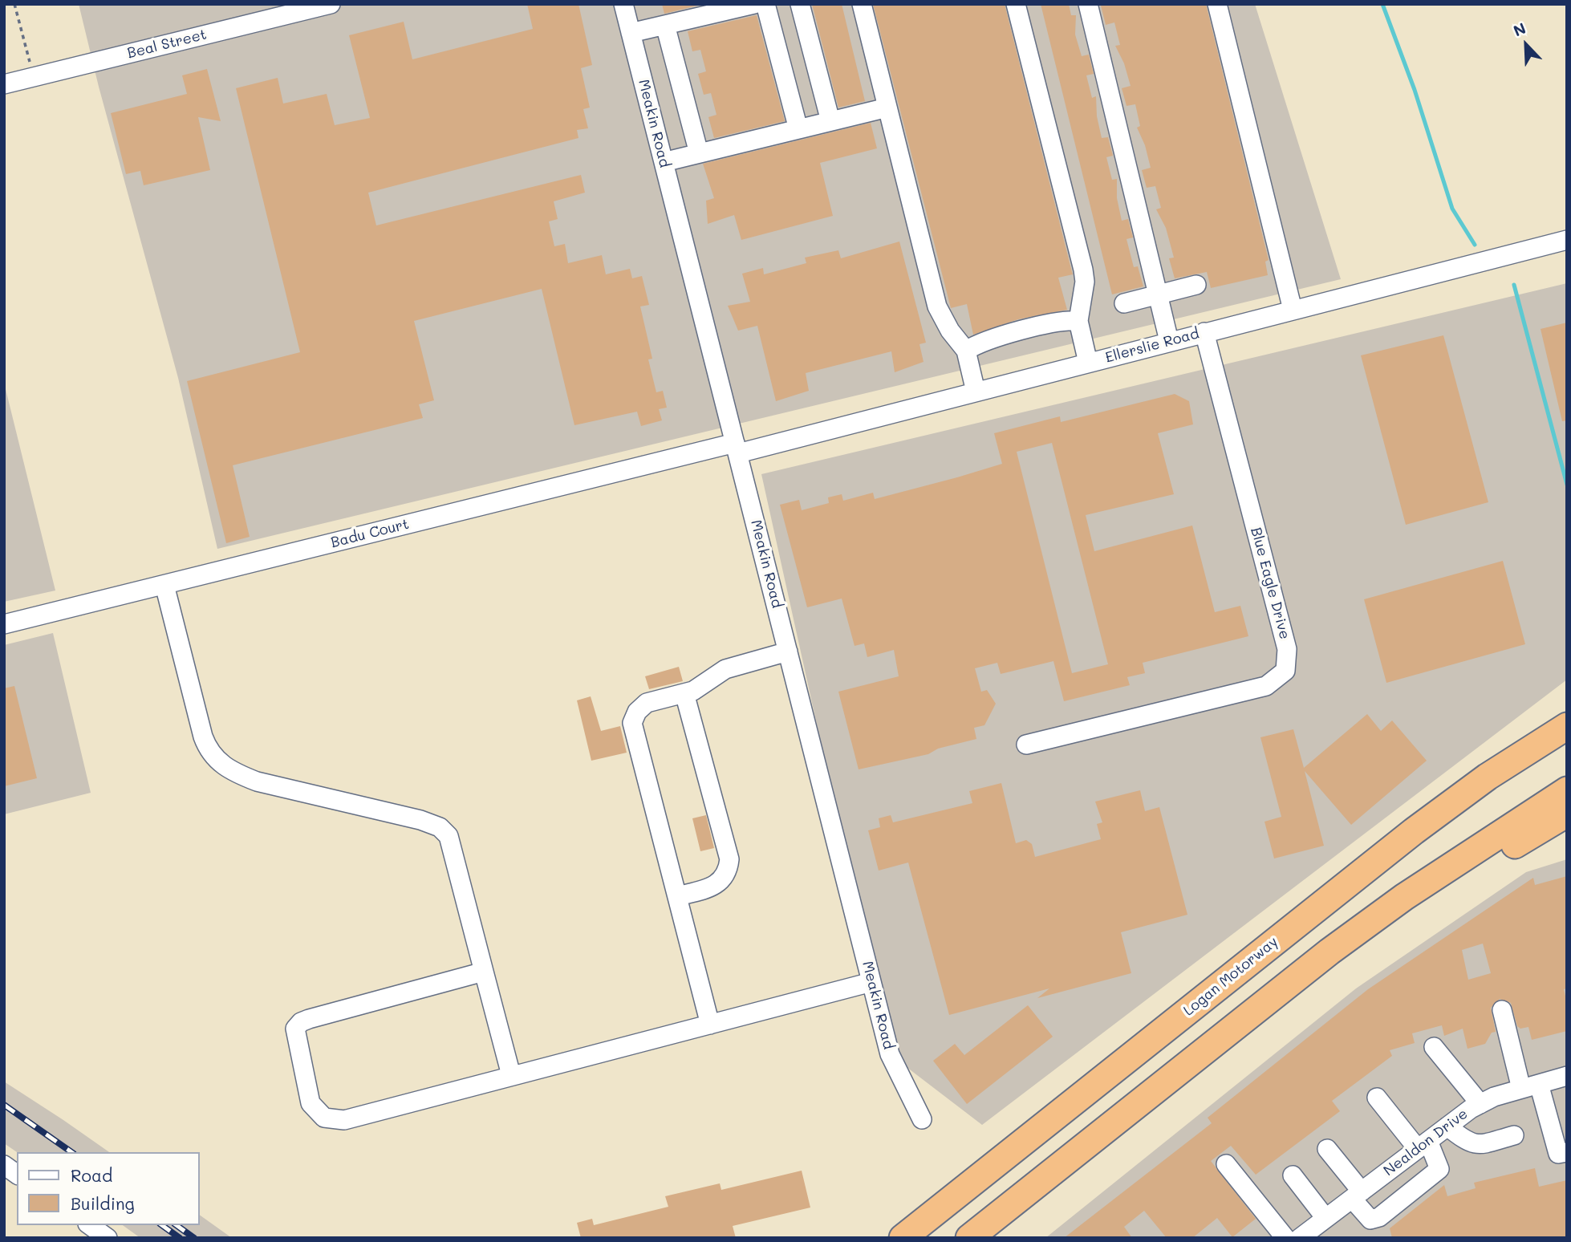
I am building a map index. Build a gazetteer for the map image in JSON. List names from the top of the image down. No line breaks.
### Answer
{"streets":{"highway":["Logan Motorway"],"street":["Beal Street","Meakin Road","Ellerslie Road","Badu Court","Blue Eagle Drive","Nealdon Drive"]},"crossings":[["Meakin Road","Ellerslie Road"],["Meakin Road","Badu Court"],["Ellerslie Road","Badu Court"],["Ellerslie Road","Blue Eagle Drive"]],"legend":["Road","Building"],"north":"top left"}
